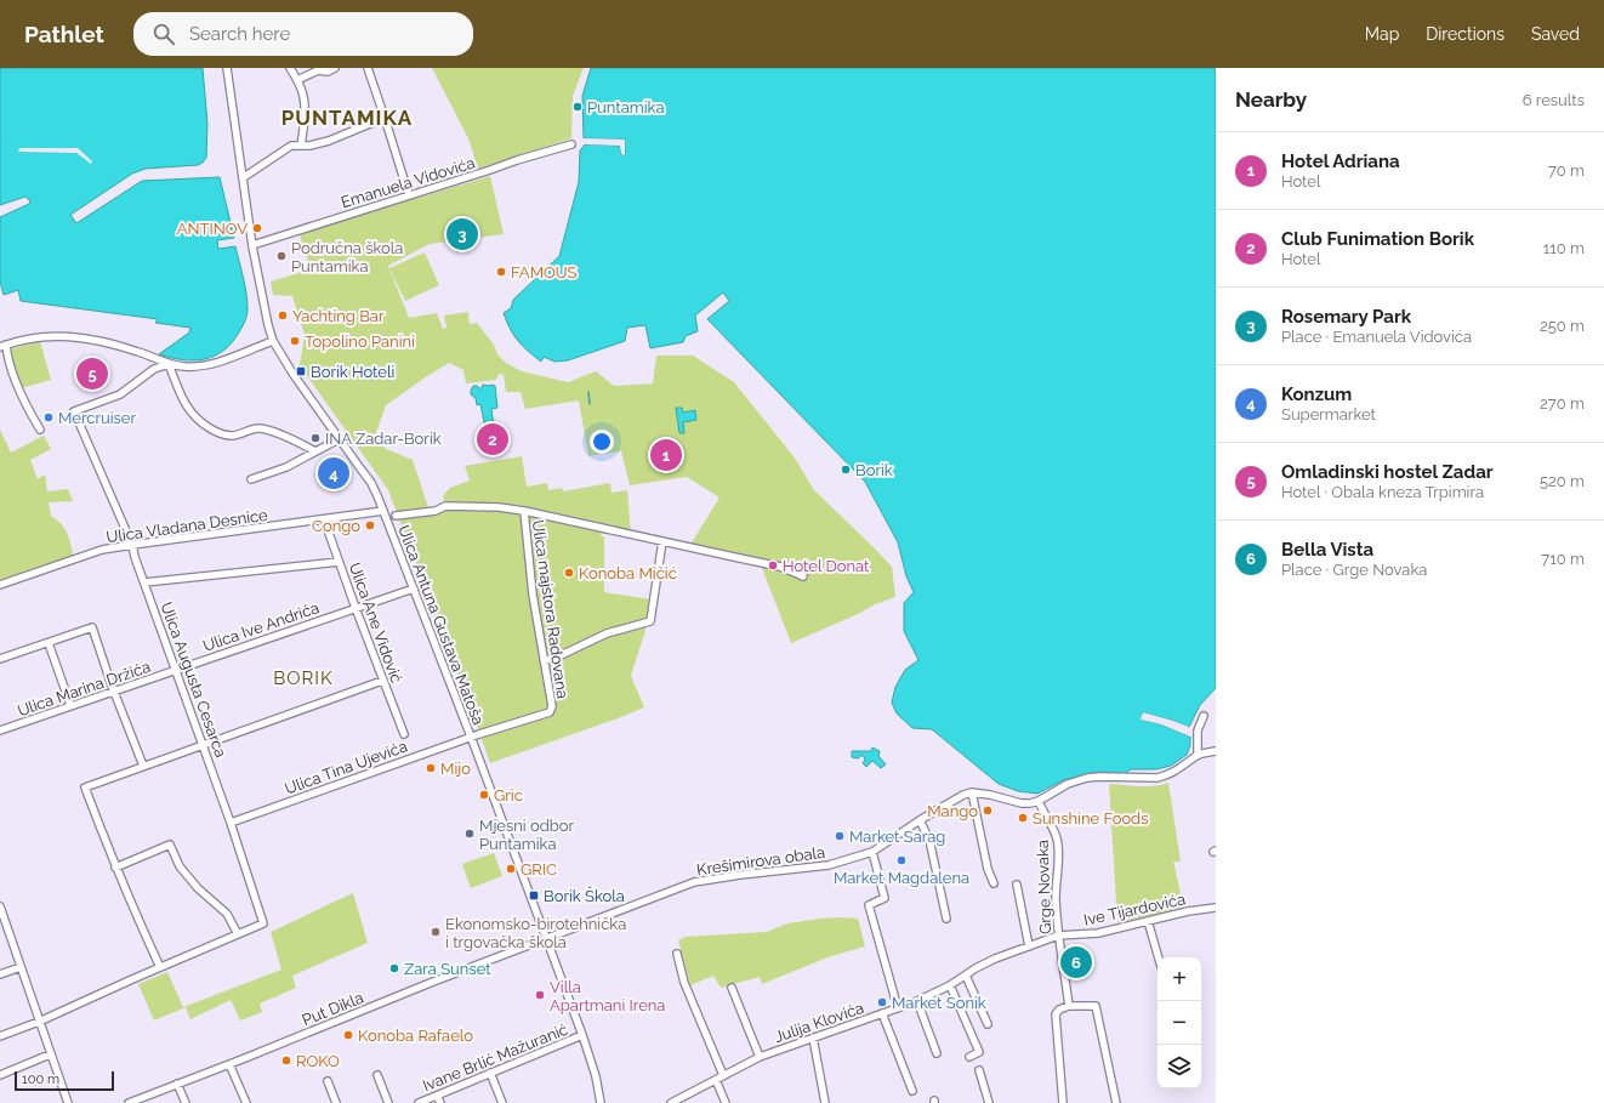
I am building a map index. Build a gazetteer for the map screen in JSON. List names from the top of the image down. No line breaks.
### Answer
{"streets":{"street":["Emanuela Vidovića","Ulica Vladana Desnice","Ulica majstora Radovana","Ulica Ane Vidović","Ulica Antuna Gustava Matoša","Ulica Ive Andrića","Ulica Augusta Cesarca","Ulica Marina Držića","Ulica Tina Ujevića","Krešimirova obala","Grge Novaka","Ive Tijardovića","Put Dikla","Julija Klovića","Ivane Brlić Mažuranić"]},"crossings":[["Emanuela Vidovića","Ulica Antuna Gustava Matoša"],["Ulica Vladana Desnice","Ulica Ane Vidović"],["Ulica Vladana Desnice","Ulica Antuna Gustava Matoša"],["Ulica Vladana Desnice","Ulica Augusta Cesarca"],["Ulica majstora Radovana","Ulica Antuna Gustava Matoša"],["Ulica majstora Radovana","Ulica Tina Ujevića"],["Ulica Ane Vidović","Ulica Ive Andrića"],["Ulica Antuna Gustava Matoša","Ulica Ive Andrića"],["Ulica Antuna Gustava Matoša","Ulica Tina Ujevića"],["Ulica Antuna Gustava Matoša","Krešimirova obala"],["Ulica Antuna Gustava Matoša","Put Dikla"],["Ulica Antuna Gustava Matoša","Ivane Brlić Mažuranić"],["Ulica Ive Andrića","Ulica Augusta Cesarca"],["Ulica Ive Andrića","Ulica Marina Držića"],["Ulica Augusta Cesarca","Ulica Marina Držića"],["Ulica Augusta Cesarca","Ulica Tina Ujevića"],["Krešimirova obala","Put Dikla"],["Grge Novaka","Ive Tijardovića"],["Grge Novaka","Julija Klovića"],["Ive Tijardovića","Julija Klovića"]],"districts":["PUNTAMIKA","BORIK"],"places":{"other":["Puntamika","ANTINOV","Područna škola Puntamika","FAMOUS","Yachting Bar","Topolino Panini","Mercruiser","INA Zadar-Borik","Borik","Congo","Hotel Donat","Konoba Mičić","Mijo","Gric","Mango","Sunshine Foods","Mjesni odbor Puntamika","Market Sarag","Market Magdalena","GRIC","Ekonomsko-birotehnička i trgovačka škola","Zara Sunset","Villa Apartmani Irena","Market Sonik","Konoba Rafaelo","ROKO"],"transit":["Borik Hoteli","Borik Škola"]},"scale_bar":"100 m","page":{"header":"Pathlet","search":"Search here","nav":["Map","Directions","Saved"],"heading":["Nearby","6 results"],"list":[{"mark":"1","name":"Hotel Adriana","note":"Hotel","value":"70 m"},{"mark":"2","name":"Club Funimation Borik","note":"Hotel","value":"110 m"},{"mark":"3","name":"Rosemary Park","note":"Place · Emanuela Vidovića","value":"250 m"},{"mark":"4","name":"Konzum","note":"Supermarket","value":"270 m"},{"mark":"5","name":"Omladinski hostel Zadar","note":"Hotel · Obala kneza Trpimira","value":"520 m"},{"mark":"6","name":"Bella Vista","note":"Place · Grge Novaka","value":"710 m"}],"pins":["3","5","2","1","4","6"],"map_buttons":["+","−"],"scale":"100 m"}}
